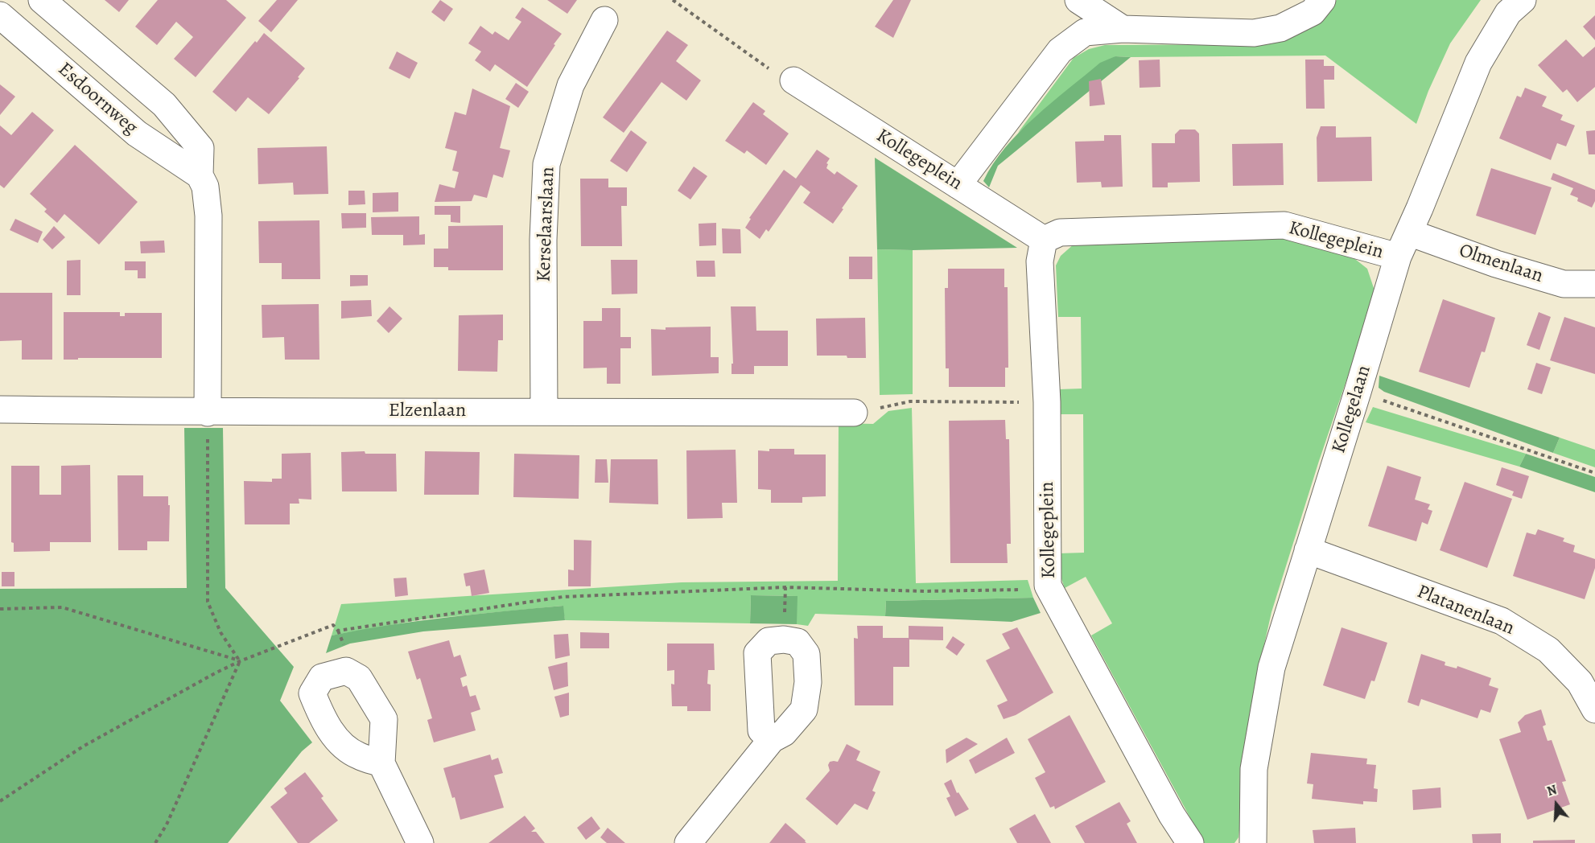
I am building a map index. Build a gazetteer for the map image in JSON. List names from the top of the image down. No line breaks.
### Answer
{"streets":{"street":["Esdoornweg","Kollegeplein","Kerselaarslaan","Olmenlaan","Kollegelaan","Elzenlaan","Platanenlaan"]},"crossings":[["Esdoornweg","Elzenlaan"],["Kollegeplein","Kollegelaan"],["Kerselaarslaan","Elzenlaan"],["Olmenlaan","Kollegelaan"],["Kollegelaan","Platanenlaan"]],"north":"top"}
